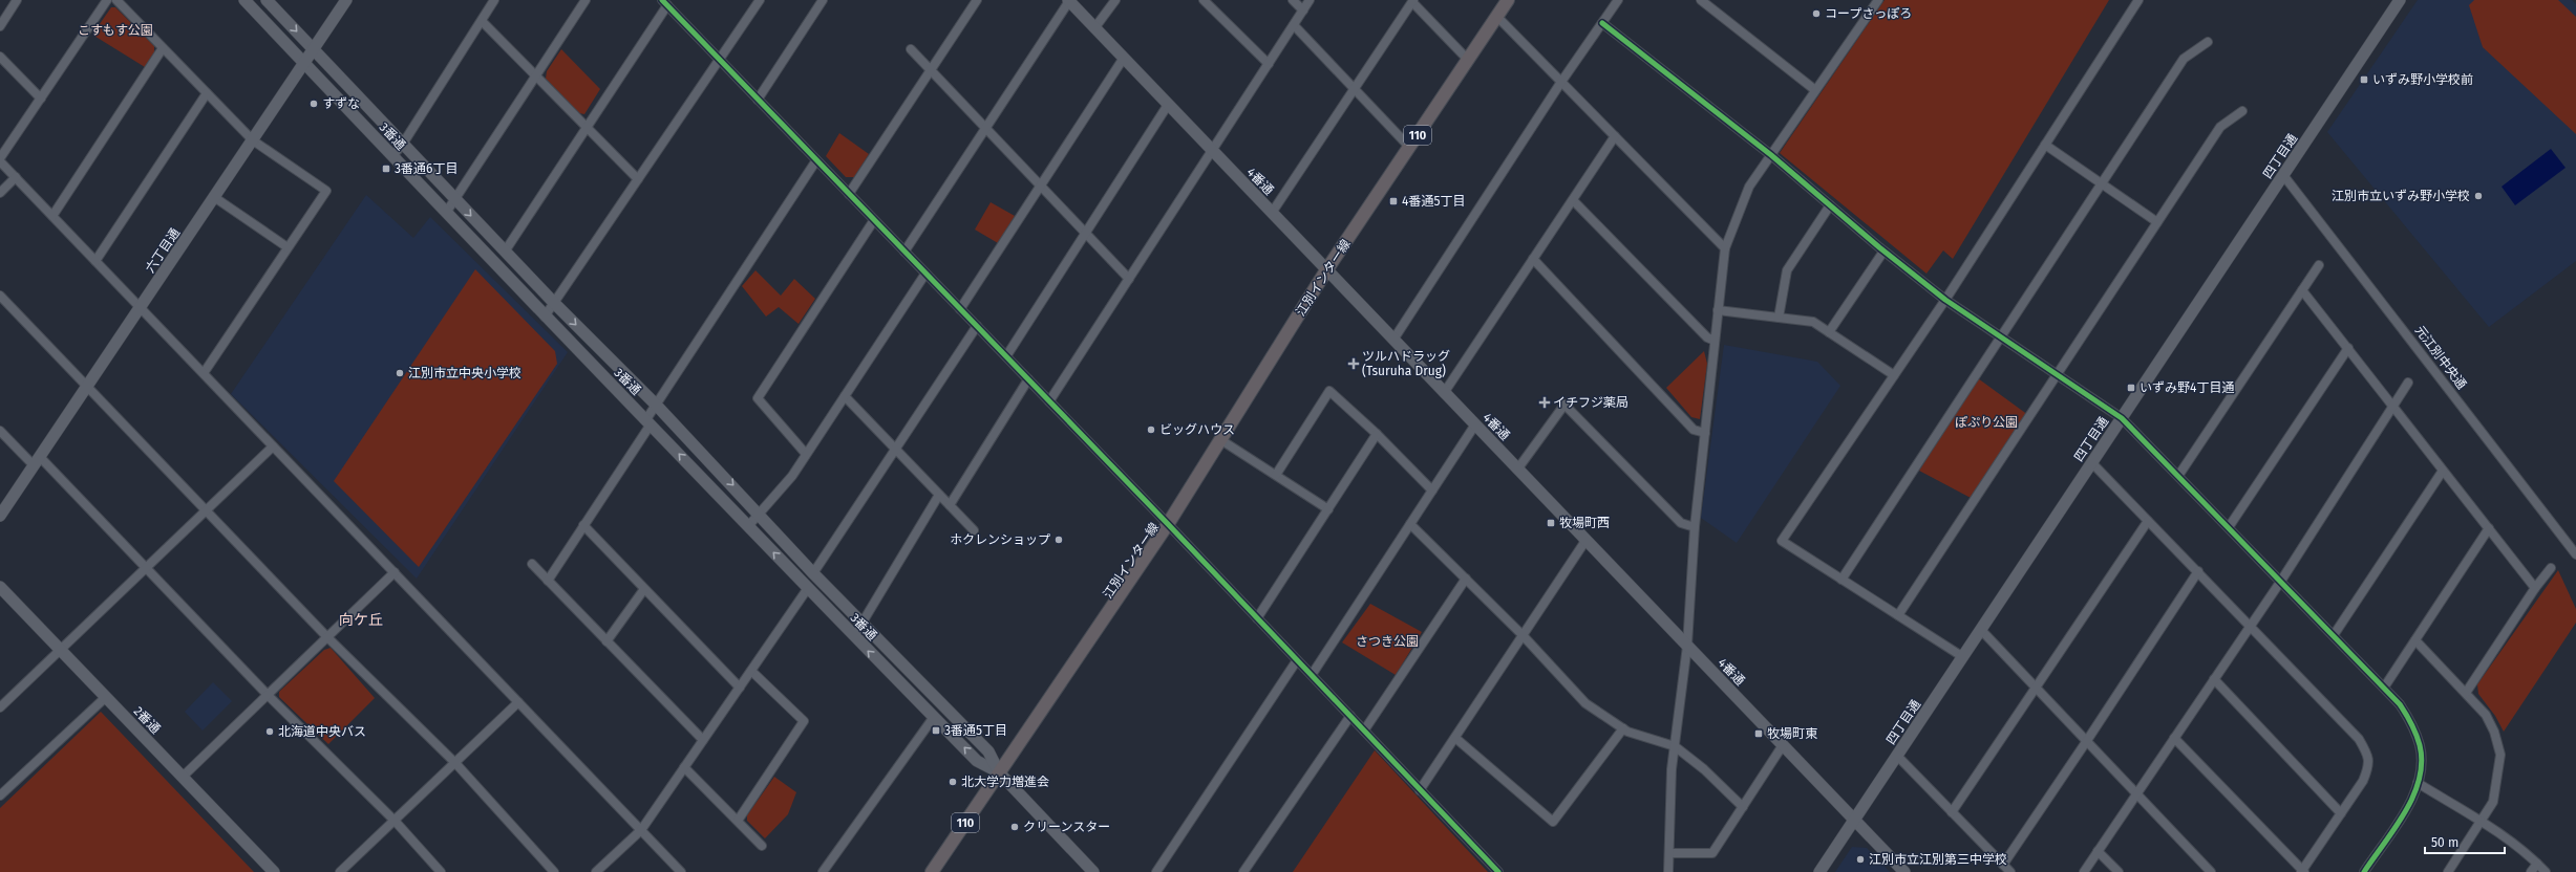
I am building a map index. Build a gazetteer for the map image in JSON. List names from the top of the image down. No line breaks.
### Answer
{"streets":{"main road":["110","江別インター線"],"street":["3番通","四丁目通","4番通","六丁目通","元江別中央通","2番通"]},"crossings":[["3番通","六丁目通"],["3番通","江別インター線"],["四丁目通","4番通"],["四丁目通","元江別中央通"],["4番通","江別インター線"]],"districts":["向ケ丘"],"parks":["こすもす公園","ぽぷり公園","さつき公園"],"places":{"other":["コープさっぽろ","すずな","江別市立いずみ野小学校","江別市立中央小学校","ビッグハウス","ホクレンショップ","北海道中央バス","北大学力増進会","クリーンスター","江別市立江別第三中学校"],"transit":["いずみ野小学校前","3番通6丁目","4番通5丁目","いずみ野4丁目通","牧場町西","3番通5丁目","牧場町東"],"health":["ツルハドラッグ (Tsuruha Drug)","イチフジ薬局"]},"scale_bar":"50 m"}
